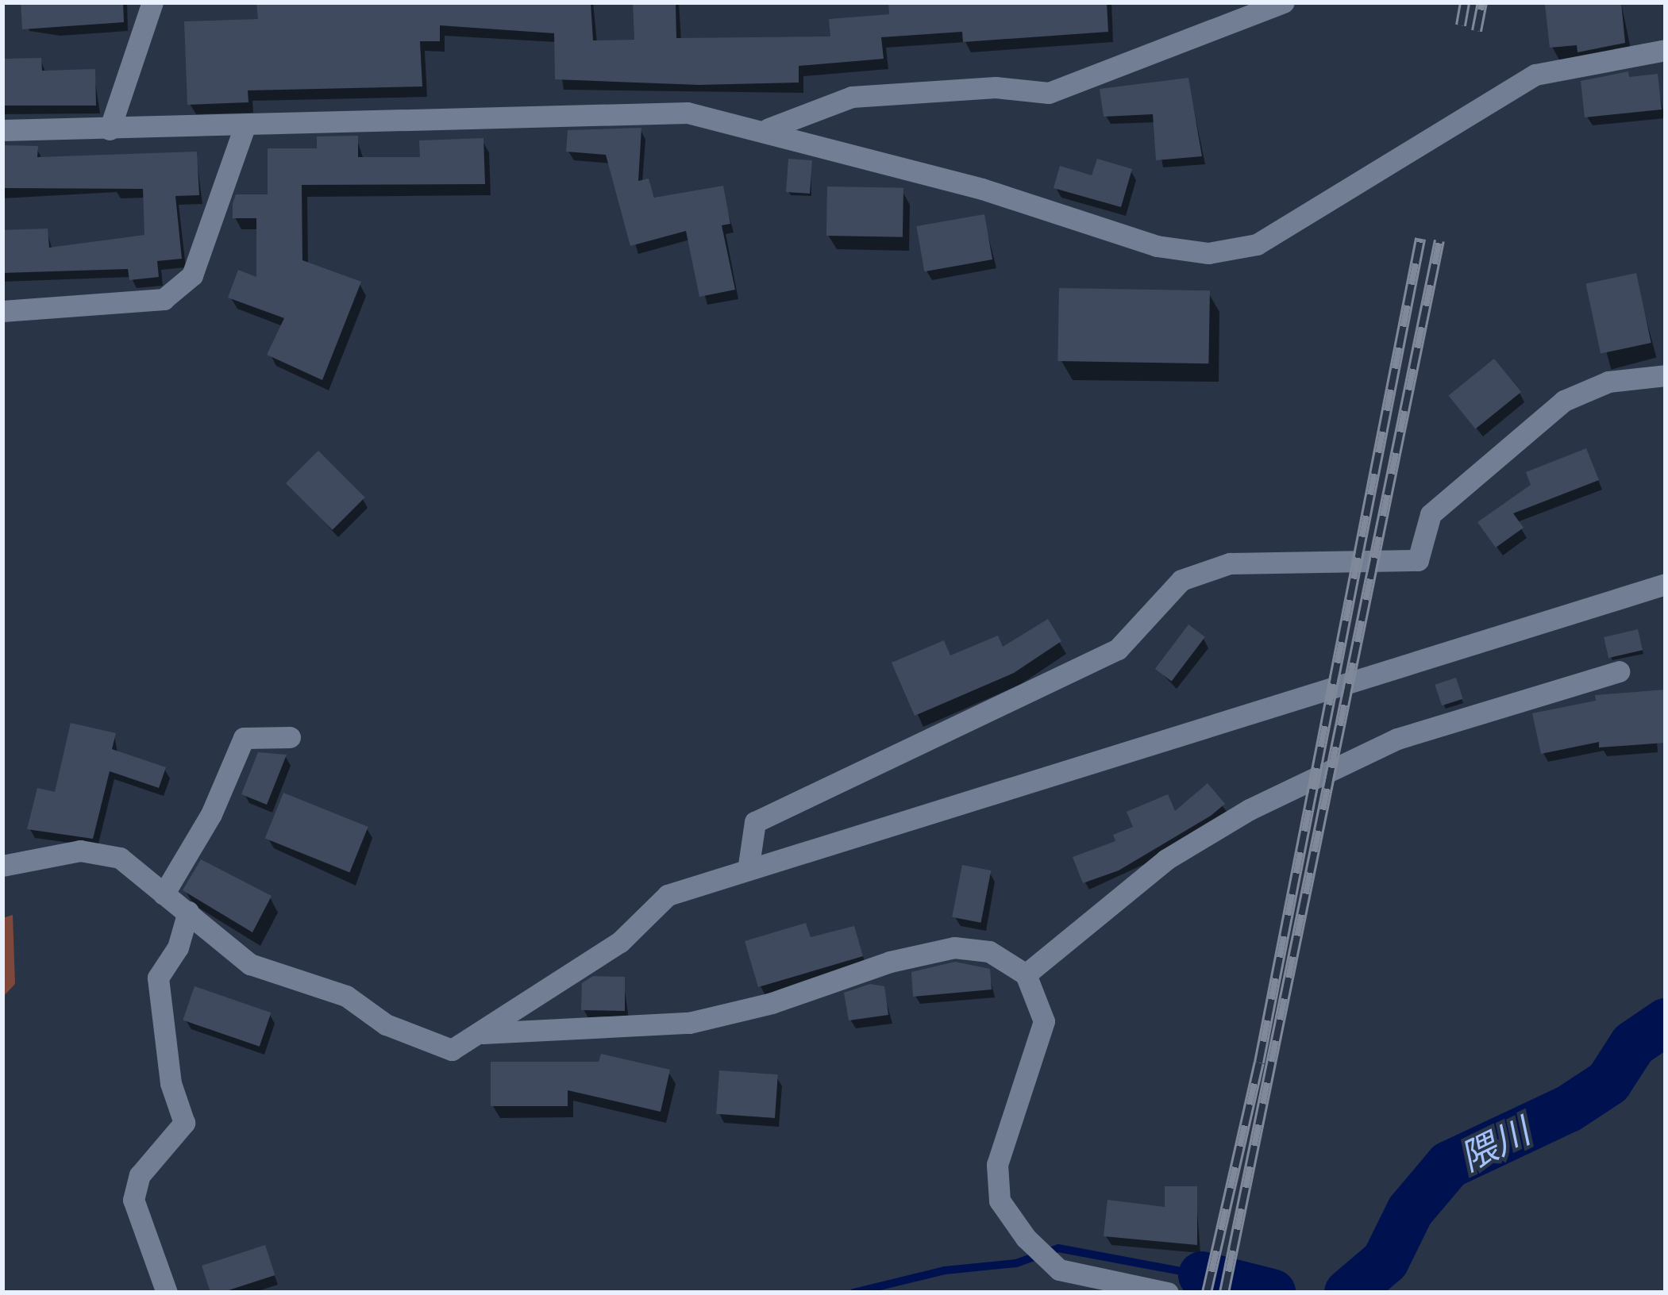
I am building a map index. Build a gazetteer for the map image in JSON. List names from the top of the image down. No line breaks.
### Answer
{"water":["隈川"]}
